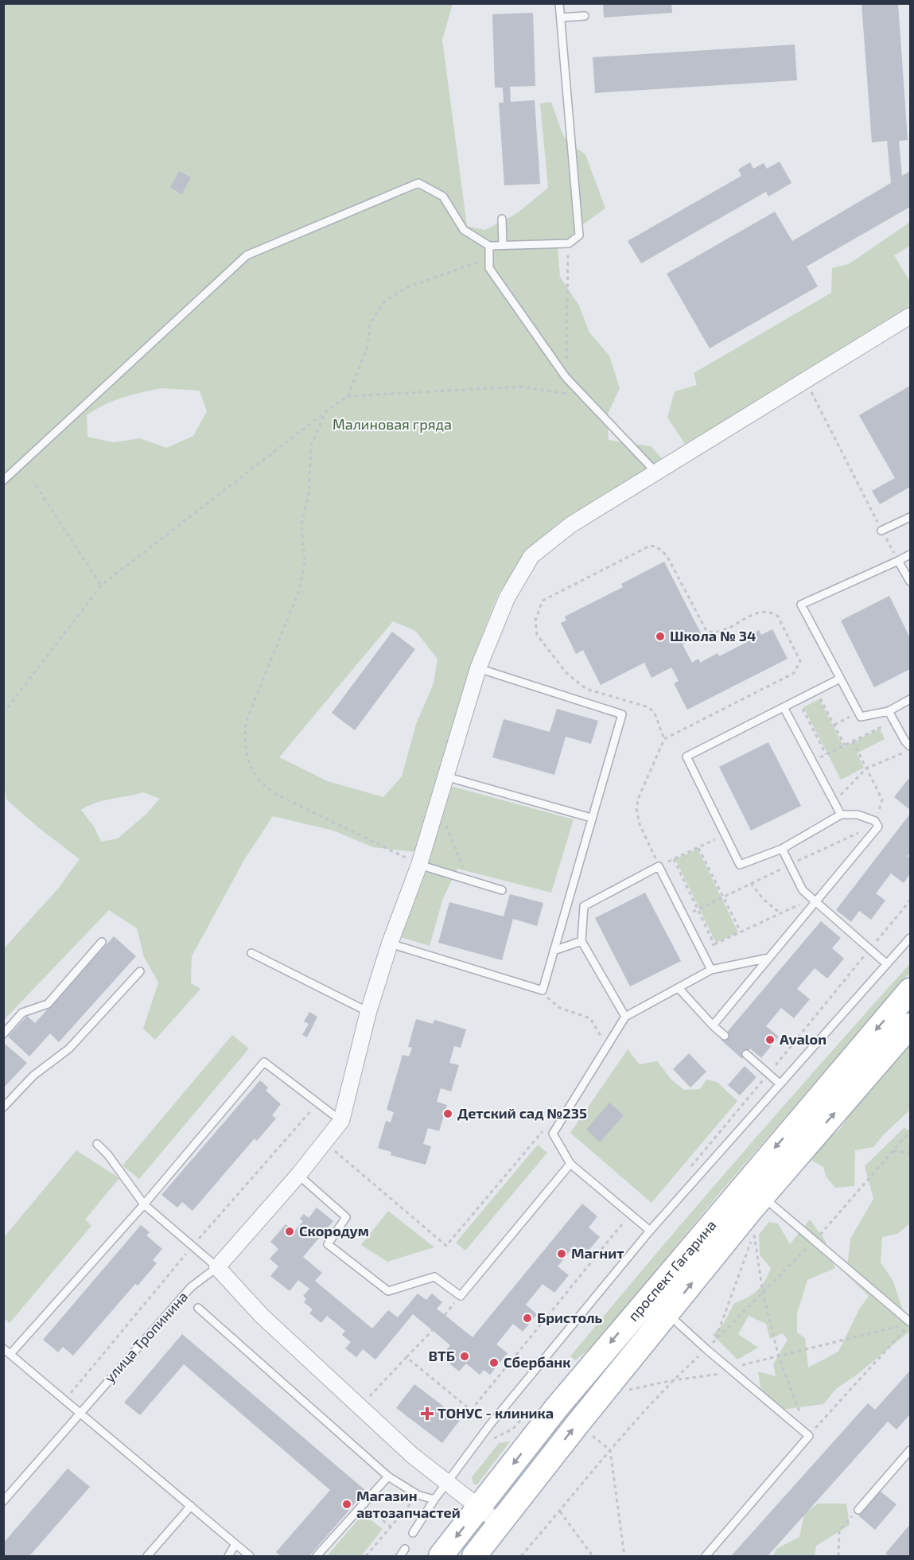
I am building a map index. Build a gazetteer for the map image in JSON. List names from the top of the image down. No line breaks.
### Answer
{"streets":{"main road":["проспект Гагарина"],"lane":["улица Тропинина"]},"parks":["Малиновая гряда"],"places":{"other":["Школа № 34","Avalon","Детский сад №235","Скородум","Магнит","Бристоль","ВТБ","Сбербанк","Магазин автозапчастей"],"health":["ТОНУС - клиника"]}}
